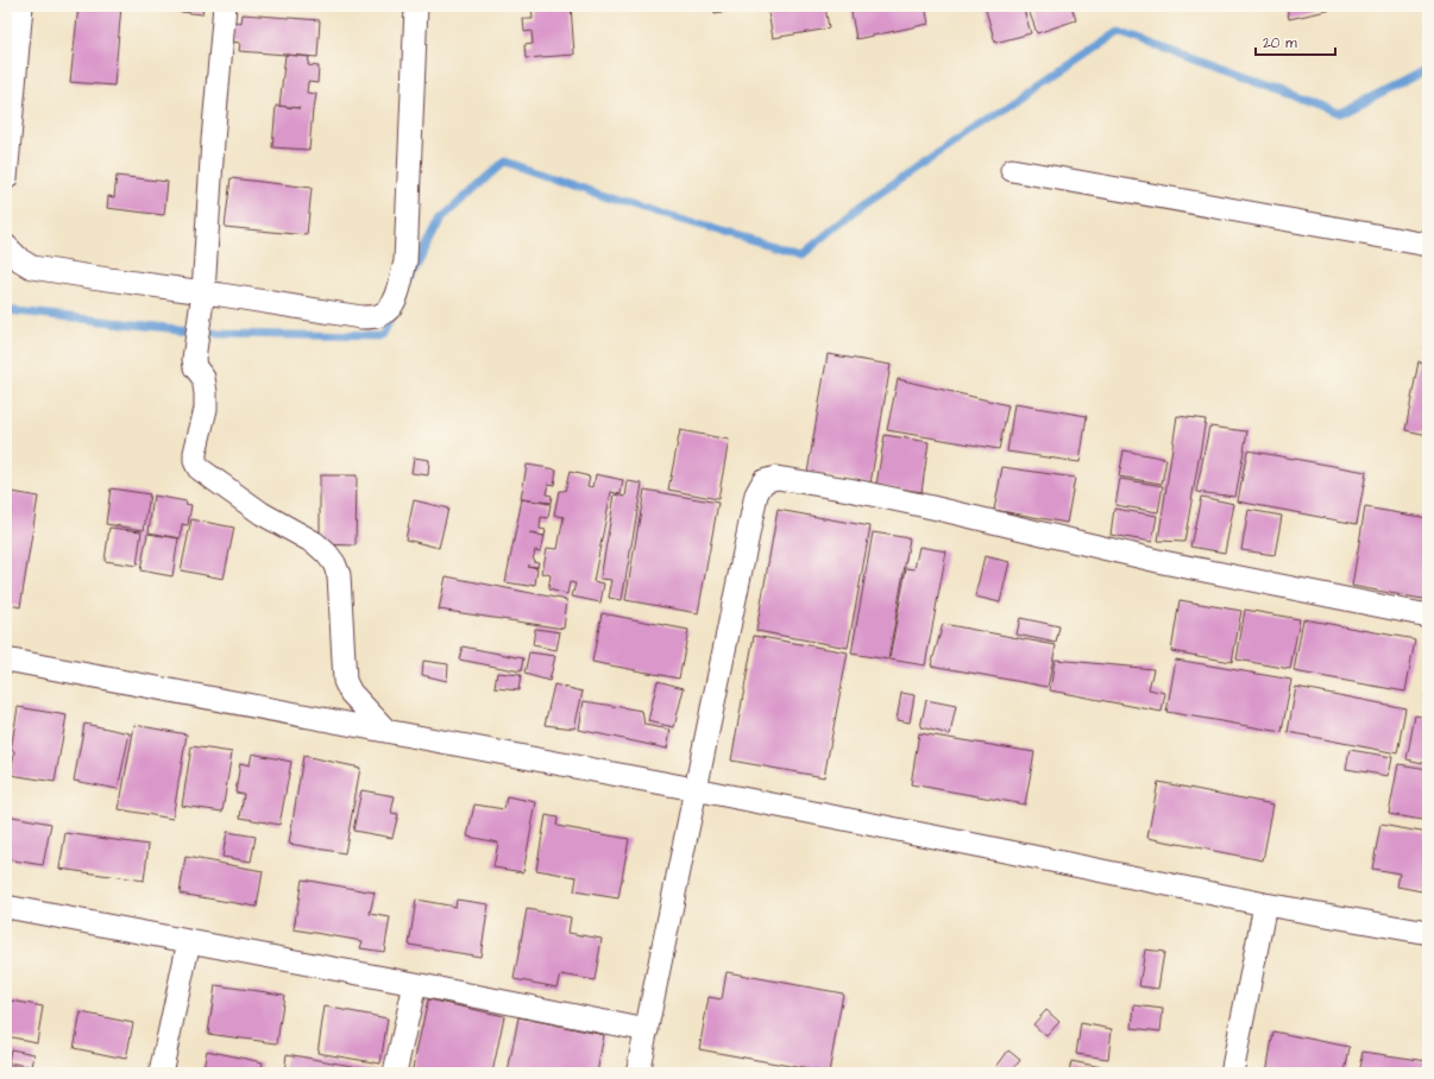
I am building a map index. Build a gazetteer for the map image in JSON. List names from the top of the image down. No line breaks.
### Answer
{"scale_bar":"20 m"}
